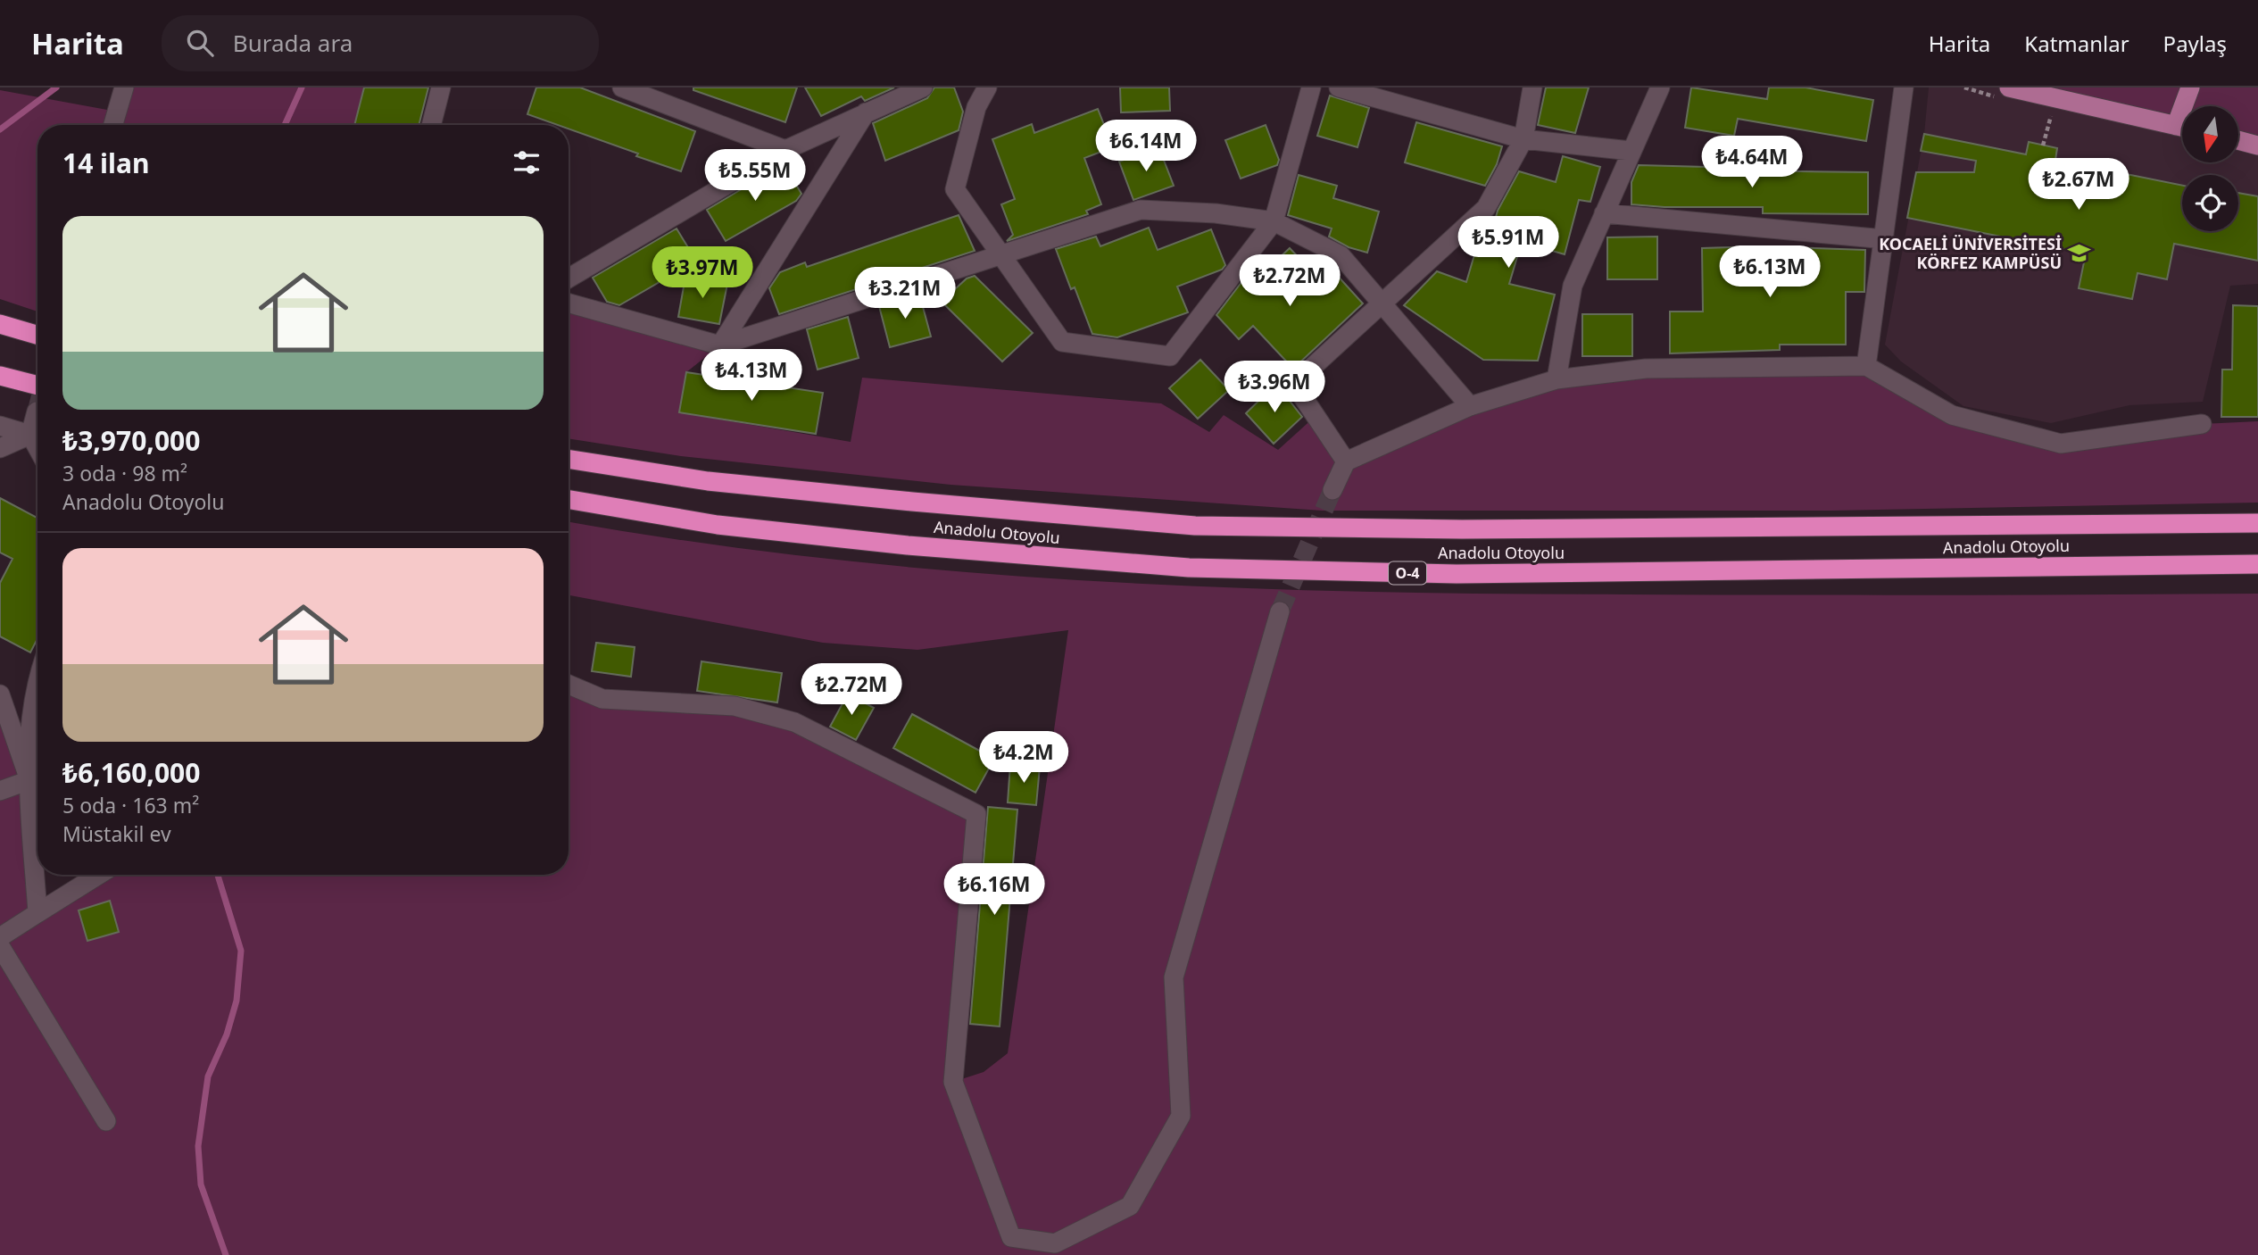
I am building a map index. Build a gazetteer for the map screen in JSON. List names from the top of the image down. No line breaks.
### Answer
{"streets":{"highway":["Anadolu Otoyolu","O-4"]},"places":{"school or university":["KOCAELİ ÜNİVERSİTESİ KÖRFEZ KAMPÜSÜ"]},"north":"bottom","page":{"header":"Harita","search":"Burada ara","nav":["Harita","Katmanlar","Paylaş"],"price":["₺6.14M","₺4.64M","₺5.55M","₺2.67M","₺5.91M","₺6.13M","₺3.97M","₺2.72M","₺3.21M","₺4.13M","₺3.96M","₺2.72M","₺4.2M","₺6.16M"],"heading":"14 ilan","list":[{"name":"₺3,970,000","note":"3 oda · 98 m² · Anadolu Otoyolu"},{"name":"₺6,160,000","note":"5 oda · 163 m² · Müstakil ev"}]}}
